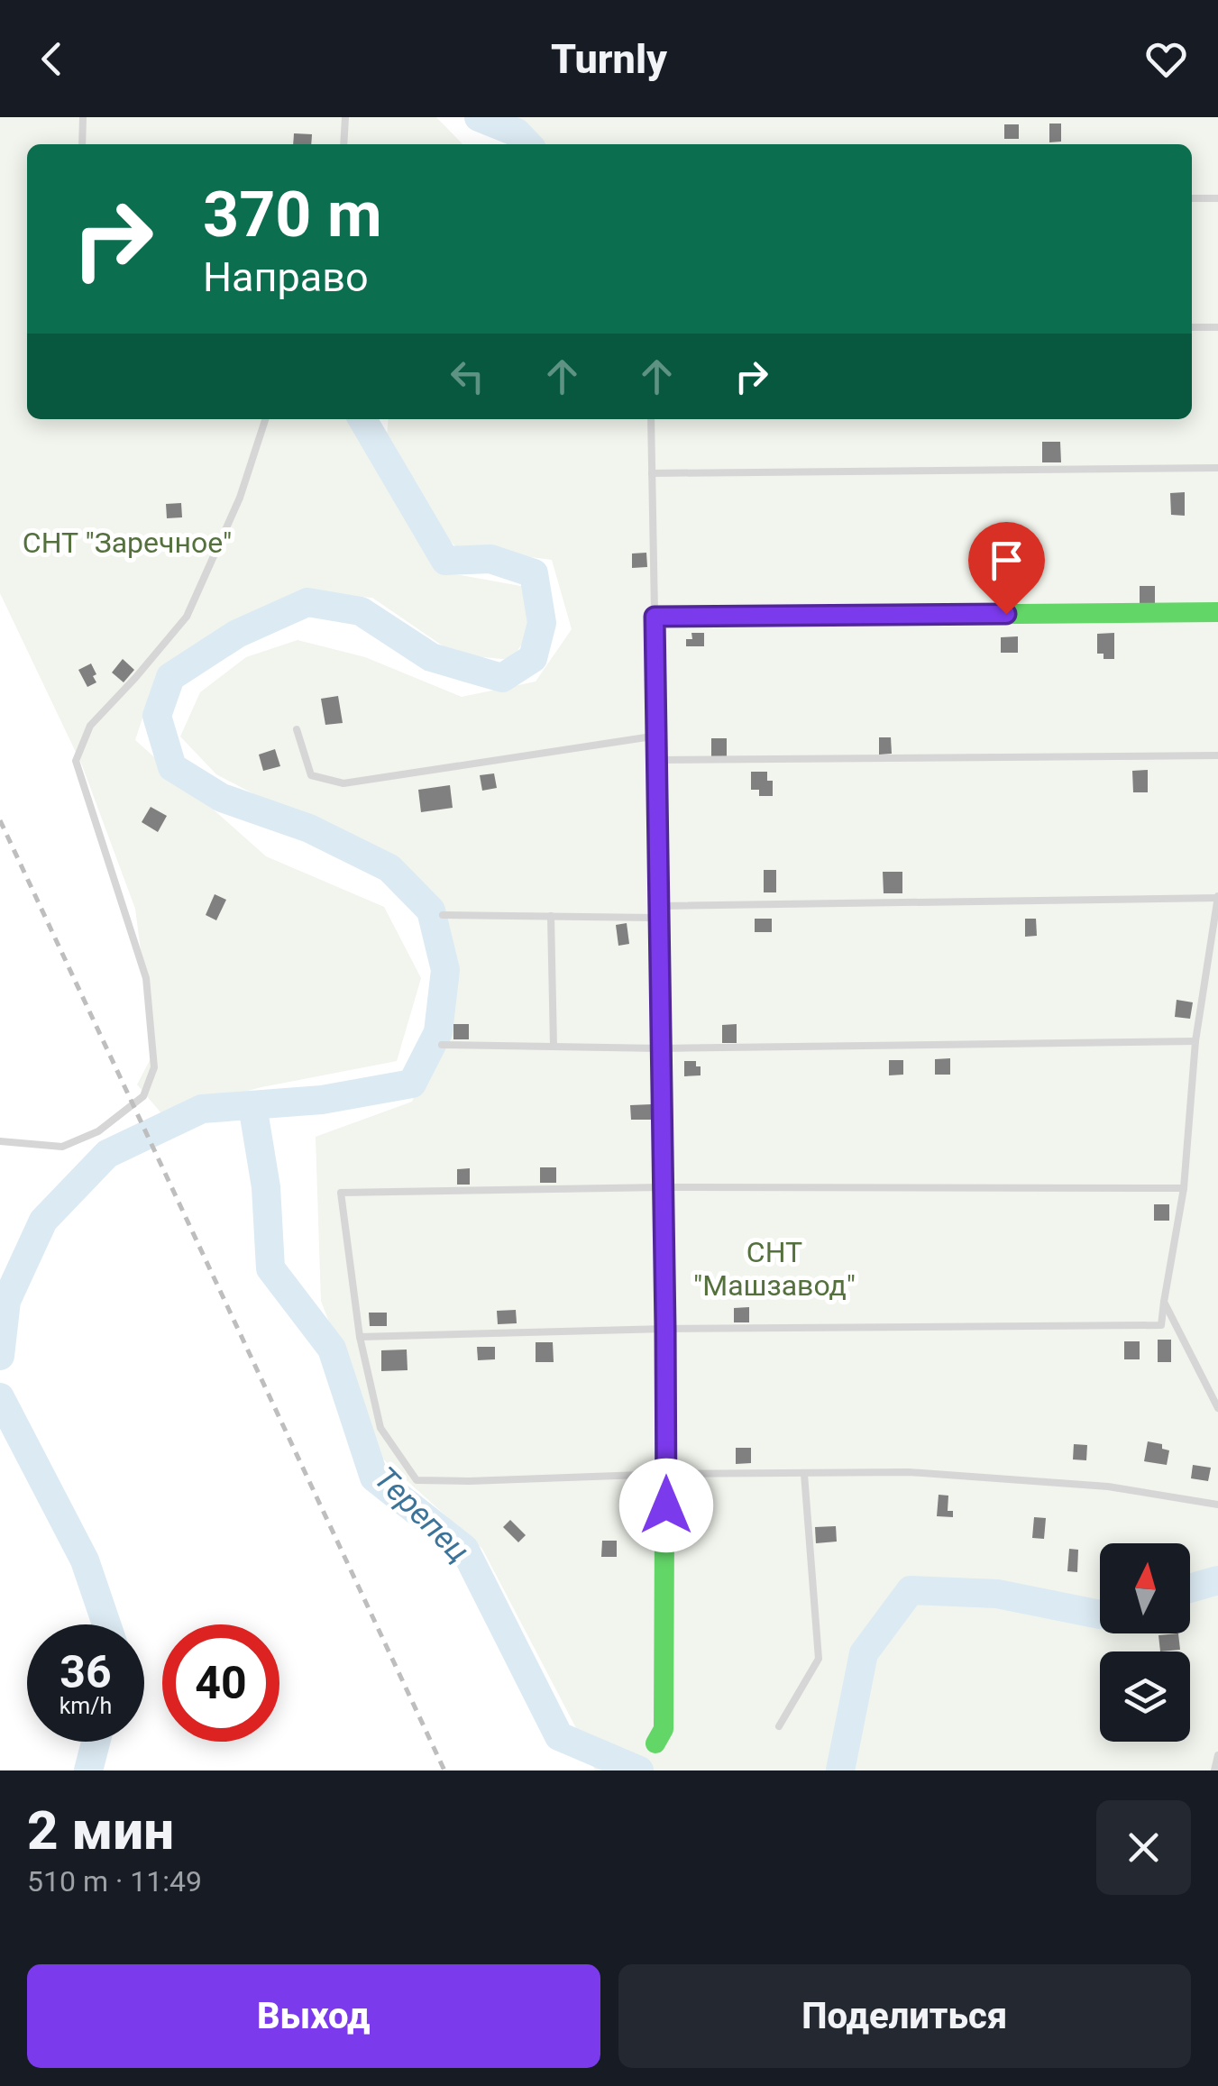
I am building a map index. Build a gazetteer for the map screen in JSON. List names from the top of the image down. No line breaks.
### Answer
{"water":["Терепец"],"parks":["СНТ \"Заречное\"","СНТ \"Машзавод\""],"north":"top","page":{"header":"Turnly","turn":["370 m","Направо"],"speed":"36 km/h","limit":"40","heading":["2 мин","510 m · 11:49"],"buttons":["Выход","Поделиться"]}}
